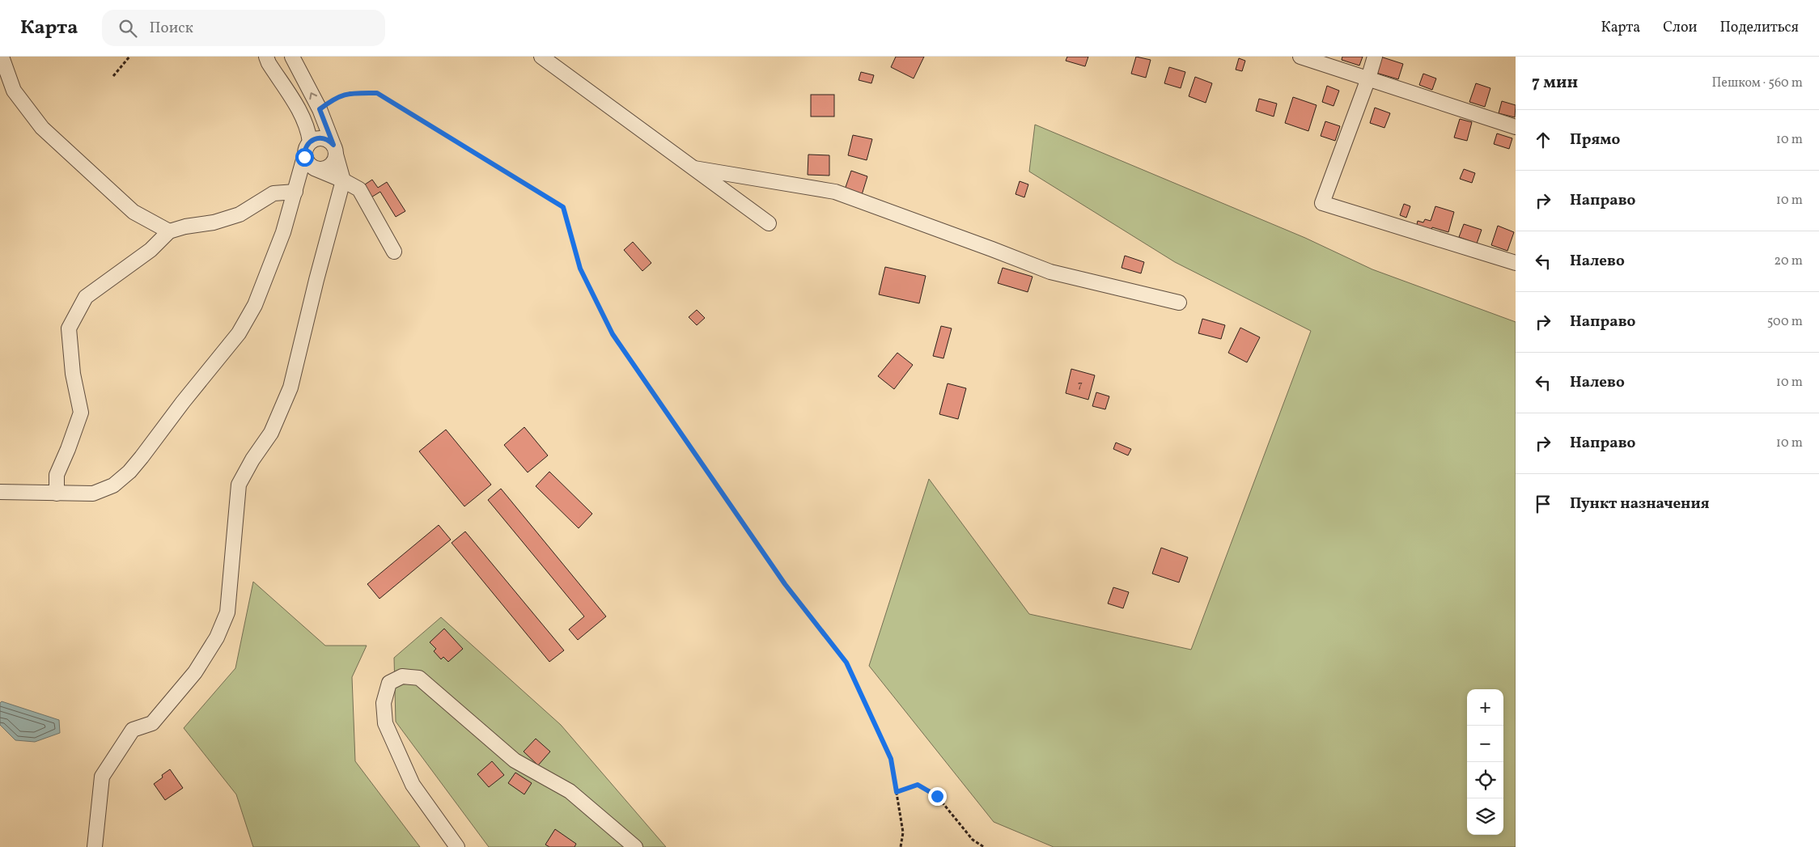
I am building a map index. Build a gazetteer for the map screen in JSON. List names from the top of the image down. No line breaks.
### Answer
{"house_numbers":["7"],"page":{"header":"Карта","search":"Поиск","nav":["Карта","Слои","Поделиться"],"heading":["7 мин","Пешком · 560 m"],"list":[["Прямо","10 m"],["Направо","10 m"],["Налево","20 m"],["Направо","500 m"],["Налево","10 m"],["Направо","10 m"],"Пункт назначения"],"map_buttons":["+","−"]}}
